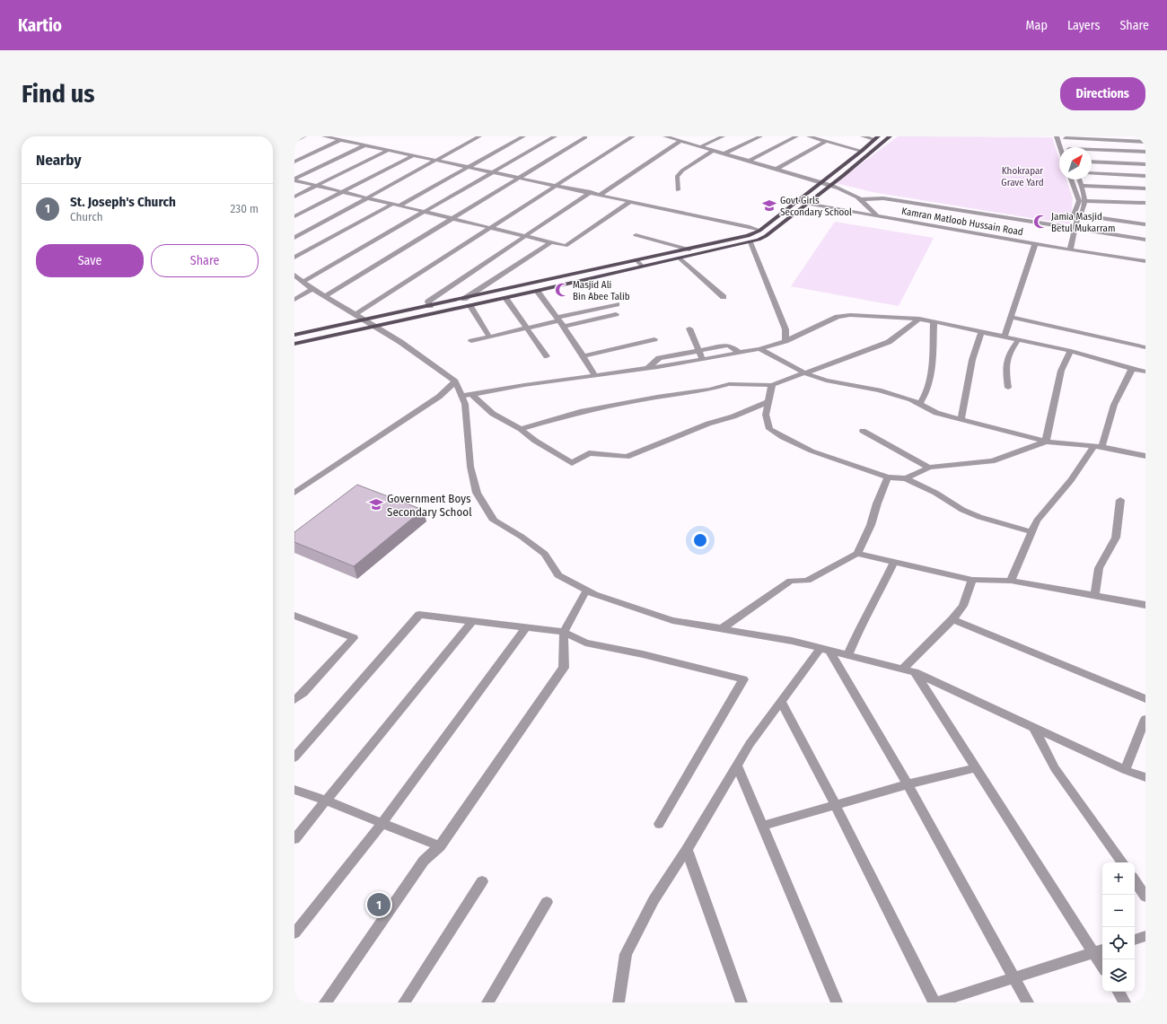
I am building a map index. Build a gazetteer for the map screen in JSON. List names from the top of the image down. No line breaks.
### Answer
{"streets":{"street":["Kamran Matloob Hussain Road"]},"parks":["Khokrapar Grave Yard"],"places":{"school or university":["Govt Girls Secondary School","Government Boys Secondary School"],"mosque":["Jamia Masjid Betul Mukarram","Masjid Ali Bin Abee Talib"]},"north":"top right","page":{"header":"Kartio","nav":["Map","Layers","Share"],"buttons":["Directions",["Save","Share"]],"title":"Find us","heading":"Nearby","list":[{"mark":"1","name":"St. Joseph's Church","note":"Church","value":"230 m"}],"map_buttons":["+","−"],"pins":"1"}}
